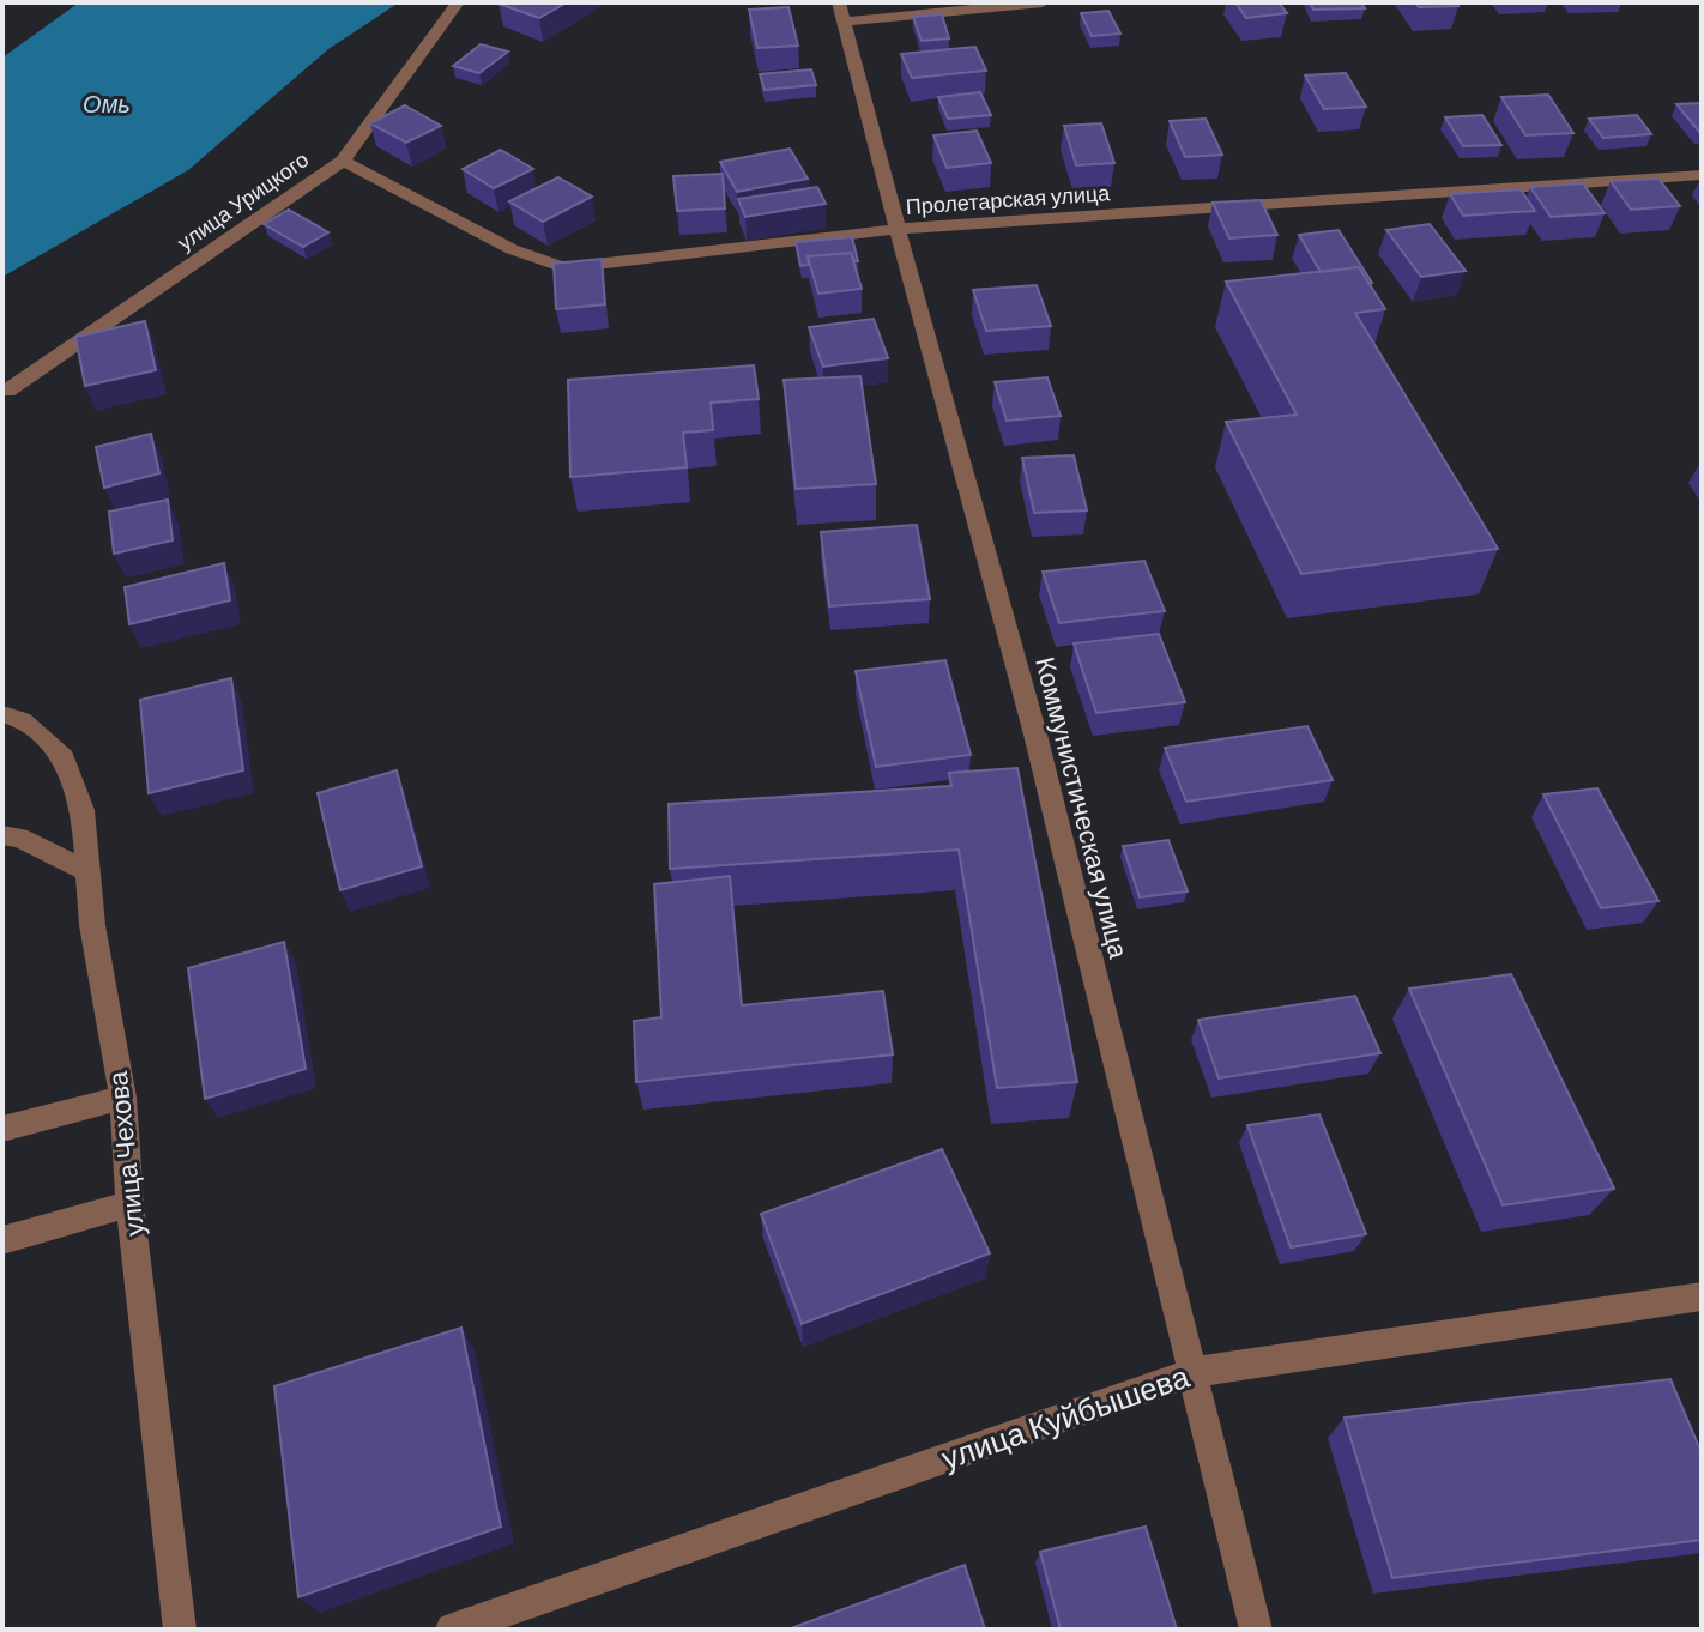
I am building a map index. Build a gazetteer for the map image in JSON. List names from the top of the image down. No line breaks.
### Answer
{"streets":{"street":["Пролетарская улица","улица Урицкого","Коммунистическая улица","улица Чехова","улица Куйбышева"]},"crossings":[["Пролетарская улица","улица Урицкого"],["Пролетарская улица","Коммунистическая улица"],["Коммунистическая улица","улица Куйбышева"]],"water":["Омь"]}
